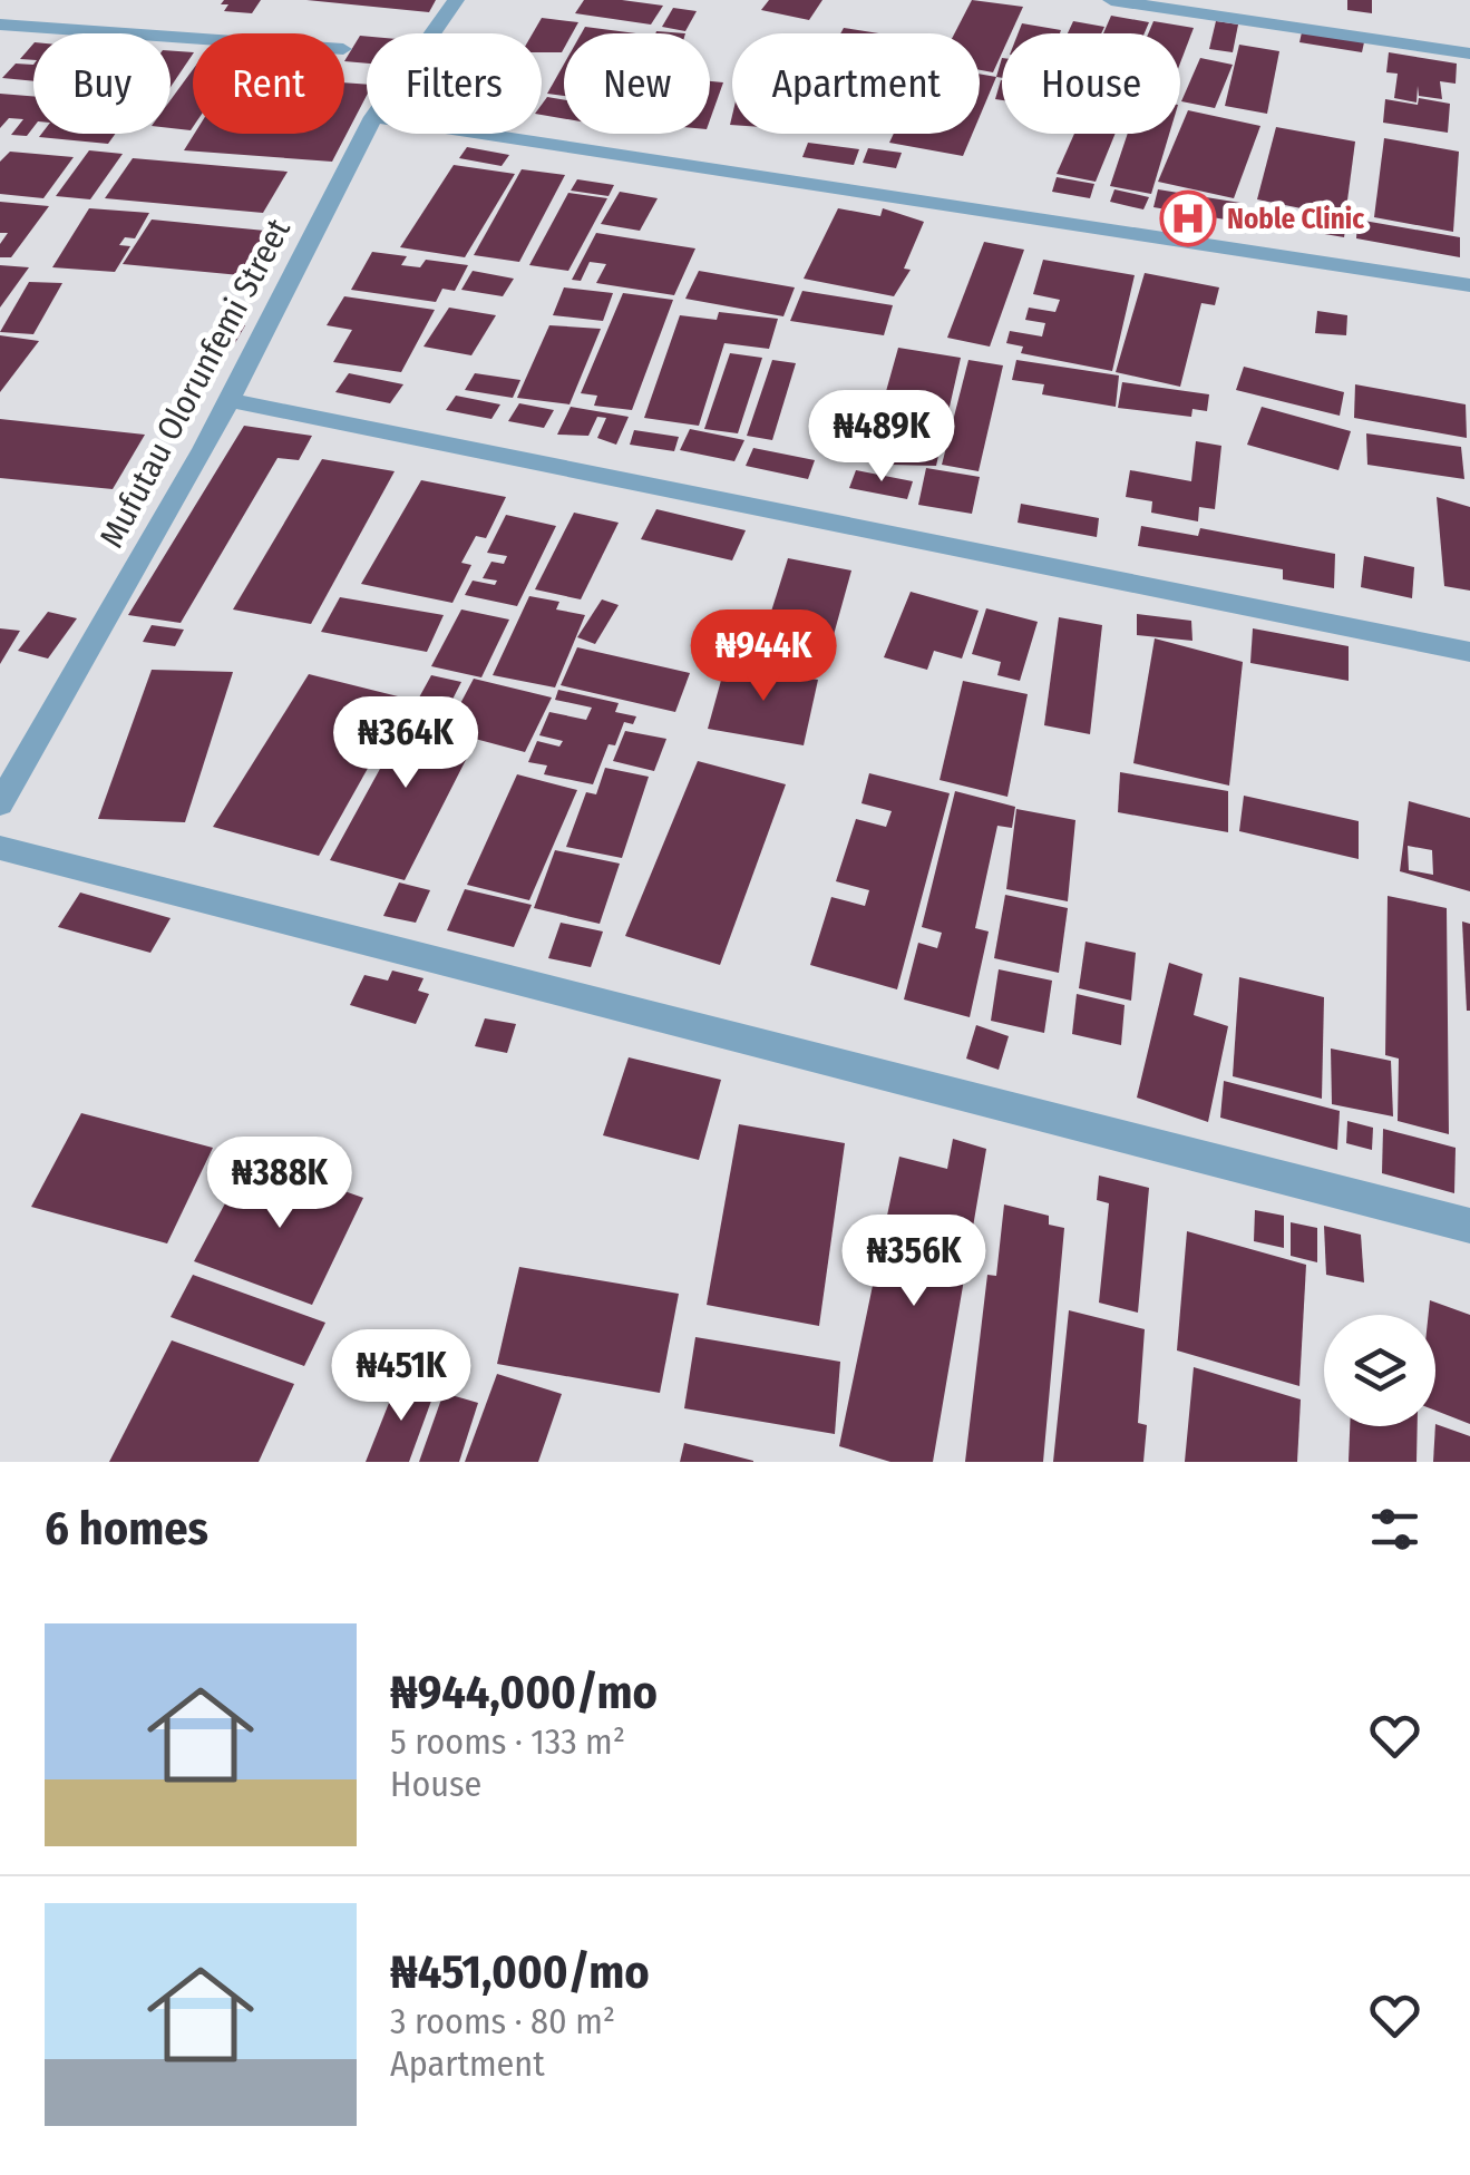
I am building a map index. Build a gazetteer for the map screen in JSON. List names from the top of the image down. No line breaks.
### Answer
{"streets":{"street":["Mufutau Olorunfemi Street"]},"places":{"hospital":["Noble Clinic"]},"page":{"chip":["Buy","Rent","Filters","New","Apartment","House"],"price":["₦489K","₦944K","₦364K","₦388K","₦356K","₦451K"],"heading":"6 homes","list":[{"name":"₦944,000/mo","note":"5 rooms · 133 m² · House"},{"name":"₦451,000/mo","note":"3 rooms · 80 m² · Apartment"}]}}
